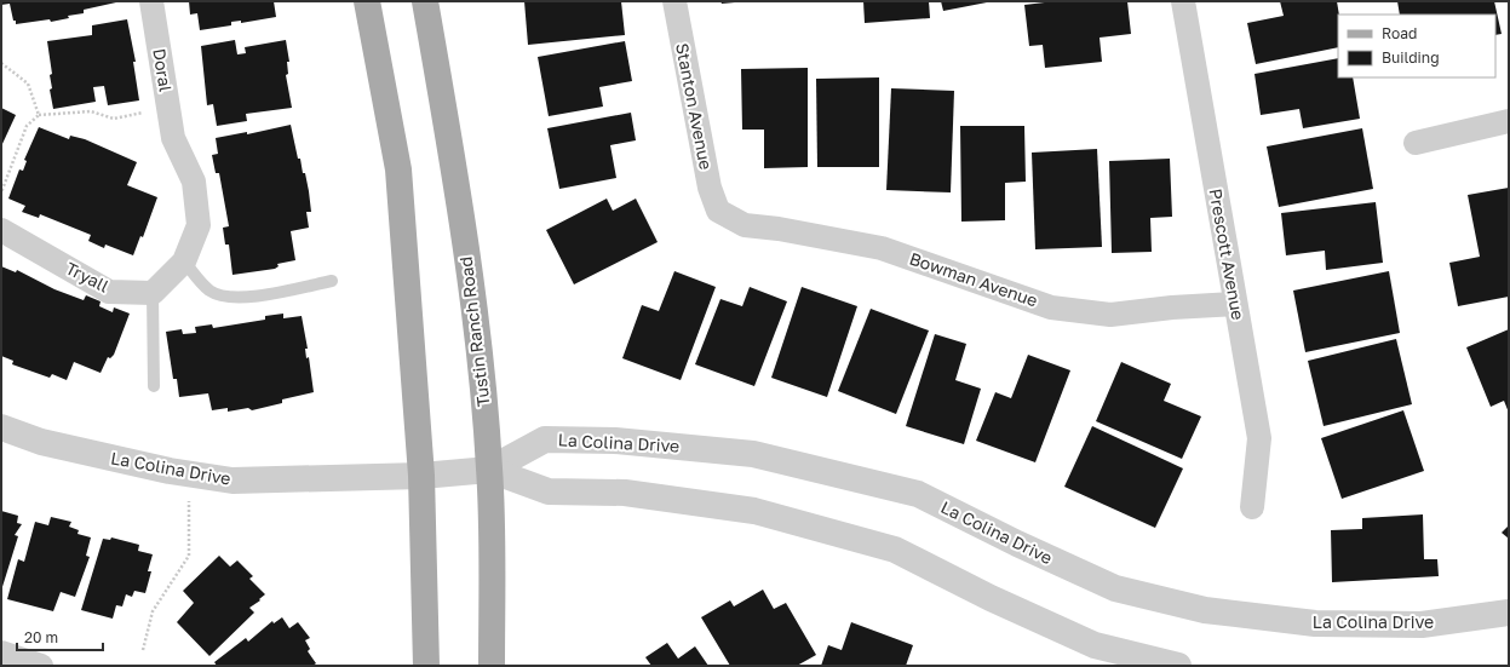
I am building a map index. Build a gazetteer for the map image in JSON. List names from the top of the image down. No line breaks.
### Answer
{"streets":{"main road":["Tustin Ranch Road"],"street":["Doral","Stanton Avenue","Prescott Avenue","Tryall","Bowman Avenue","La Colina Drive"]},"crossings":[["Stanton Avenue","Bowman Avenue"],["Prescott Avenue","Bowman Avenue"],["Tustin Ranch Road","La Colina Drive"]],"legend":["Road","Building"],"scale_bar":"20 m"}
